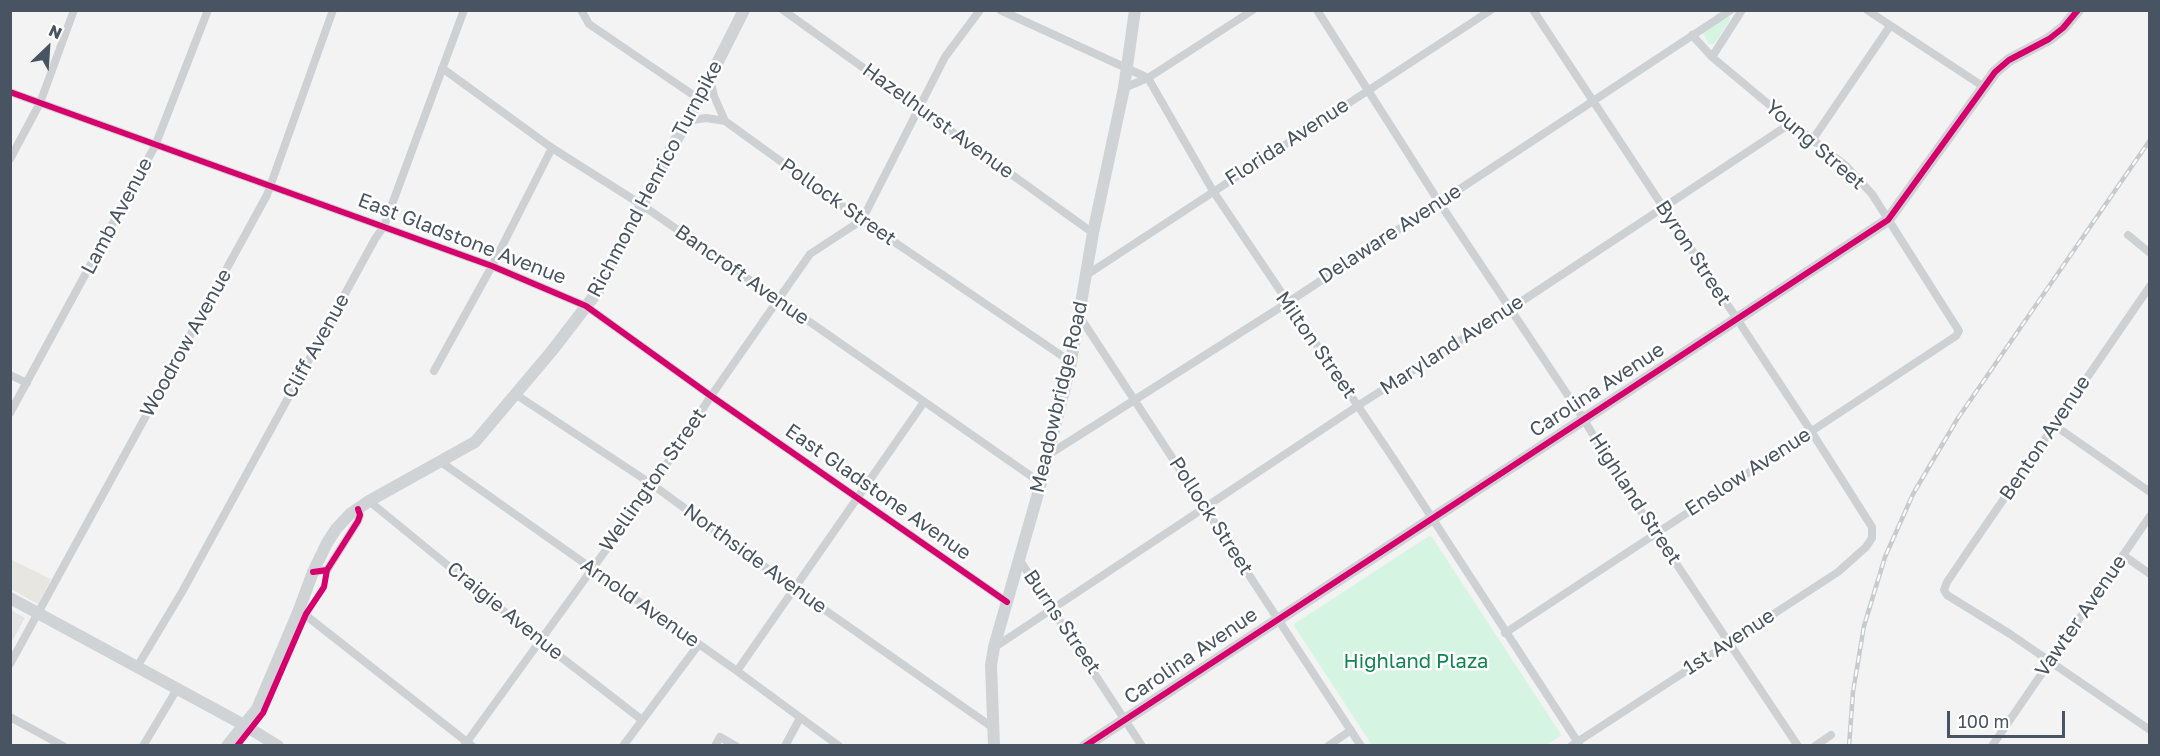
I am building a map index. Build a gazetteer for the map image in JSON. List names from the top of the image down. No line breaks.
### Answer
{"streets":{"street":["Hazelhurst Avenue","Florida Avenue","Young Street","Richmond Henrico Turnpike","Pollock Street","Lamb Avenue","Delaware Avenue","East Gladstone Avenue","Byron Street","Bancroft Avenue","Woodrow Avenue","Milton Street","Maryland Avenue","Cliff Avenue","Carolina Avenue","Meadowbridge Road","Benton Avenue","Enslow Avenue","Wellington Street","Highland Street","Northside Avenue","Arnold Avenue","Craigie Avenue","Vawter Avenue","Burns Street","1st Avenue"]},"crossings":[["Hazelhurst Avenue","Meadowbridge Road"],["Florida Avenue","Milton Street"],["Florida Avenue","Meadowbridge Road"],["Florida Avenue","Highland Street"],["Young Street","Delaware Avenue"],["Young Street","Maryland Avenue"],["Young Street","Carolina Avenue"],["Young Street","Enslow Avenue"],["Richmond Henrico Turnpike","East Gladstone Avenue"],["Richmond Henrico Turnpike","Bancroft Avenue"],["Richmond Henrico Turnpike","Northside Avenue"],["Richmond Henrico Turnpike","Arnold Avenue"],["Richmond Henrico Turnpike","Craigie Avenue"],["Pollock Street","Delaware Avenue"],["Pollock Street","Maryland Avenue"],["Pollock Street","Carolina Avenue"],["Pollock Street","Meadowbridge Road"],["Pollock Street","Wellington Street"],["Lamb Avenue","East Gladstone Avenue"],["Delaware Avenue","Byron Street"],["Delaware Avenue","Milton Street"],["Delaware Avenue","Meadowbridge Road"],["Delaware Avenue","Highland Street"],["East Gladstone Avenue","Woodrow Avenue"],["East Gladstone Avenue","Cliff Avenue"],["East Gladstone Avenue","Meadowbridge Road"],["East Gladstone Avenue","Wellington Street"],["Byron Street","Maryland Avenue"],["Byron Street","Carolina Avenue"],["Byron Street","Enslow Avenue"],["Byron Street","1st Avenue"],["Bancroft Avenue","Cliff Avenue"],["Bancroft Avenue","Meadowbridge Road"],["Bancroft Avenue","Wellington Street"],["Milton Street","Maryland Avenue"],["Milton Street","Carolina Avenue"],["Milton Street","Enslow Avenue"],["Milton Street","1st Avenue"],["Maryland Avenue","Meadowbridge Road"],["Maryland Avenue","Highland Street"],["Maryland Avenue","Burns Street"],["Carolina Avenue","Highland Street"],["Carolina Avenue","Burns Street"],["Meadowbridge Road","Northside Avenue"],["Meadowbridge Road","Burns Street"],["Benton Avenue","Vawter Avenue"],["Enslow Avenue","Highland Street"],["Wellington Street","Northside Avenue"],["Wellington Street","Arnold Avenue"],["Wellington Street","Craigie Avenue"],["Highland Street","1st Avenue"]],"parks":["Highland Plaza"],"scale_bar":"100 m","north":"top right"}
